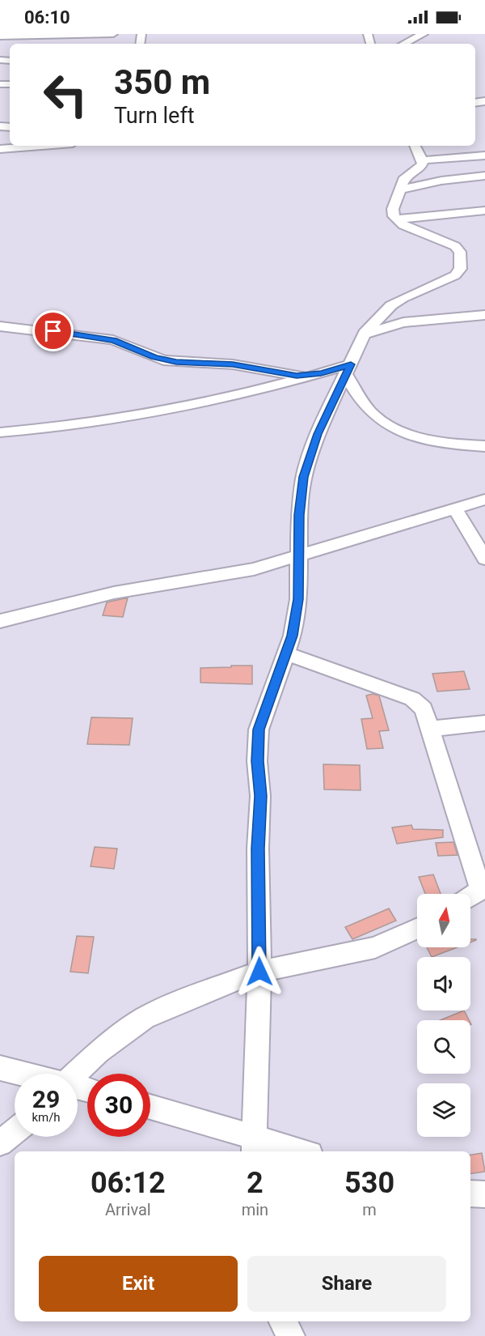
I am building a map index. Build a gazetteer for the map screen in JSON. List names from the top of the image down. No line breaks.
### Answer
{"north":"top","page":{"status":"06:10","turn":["350 m","Turn left"],"speed":"29 km/h","limit":"30","eta":["06:12","Arrival","2","min","530","m"],"buttons":["Exit","Share"]}}
